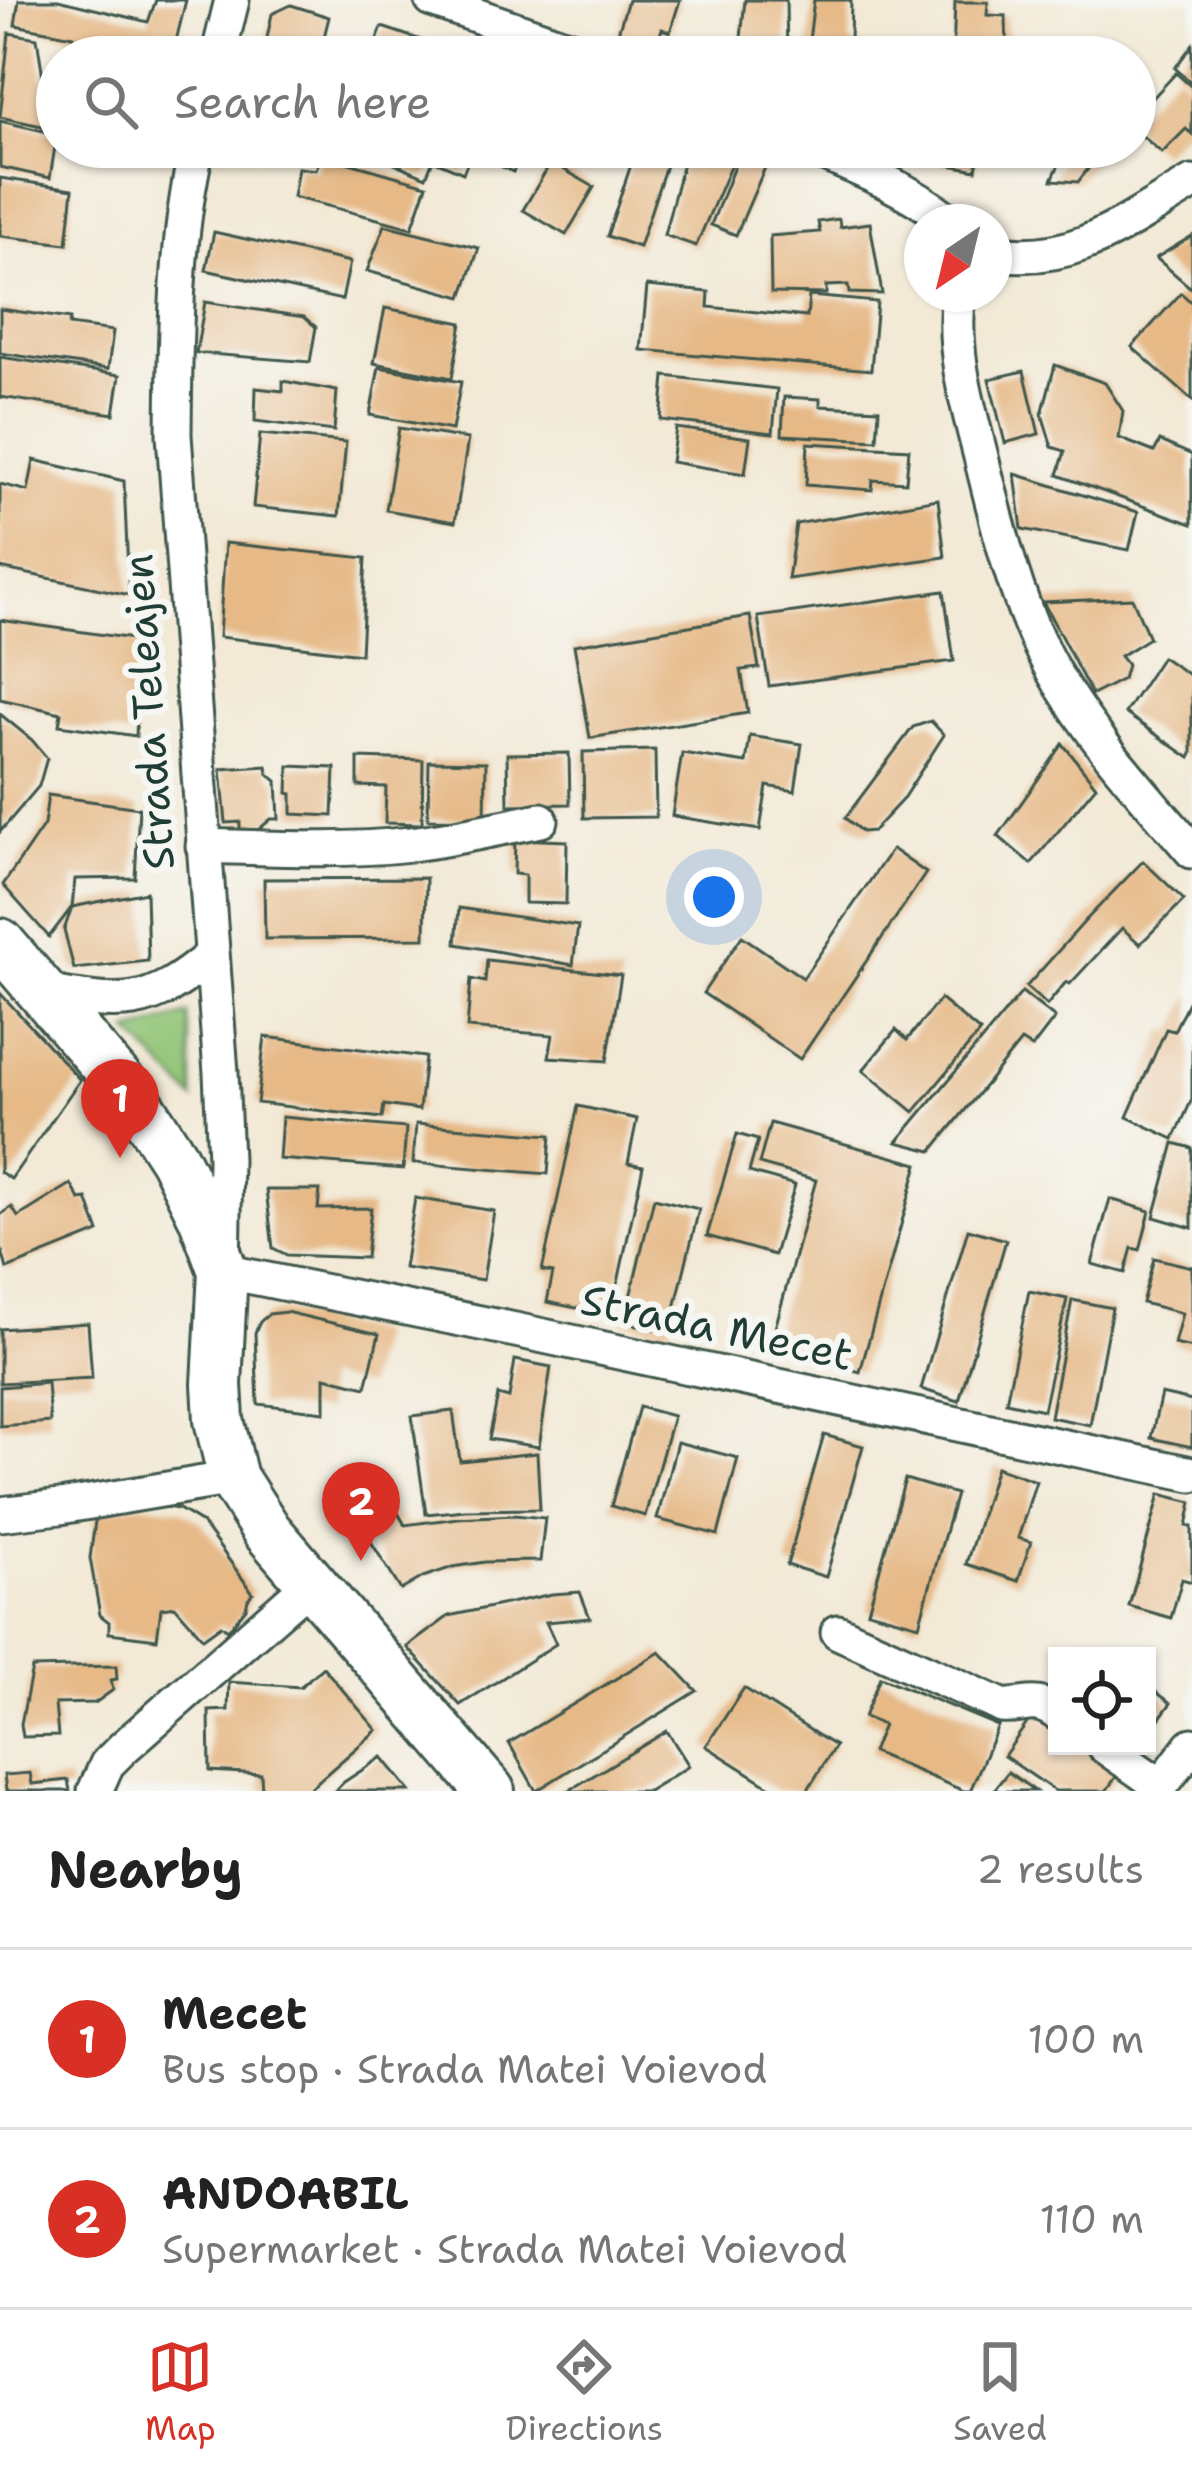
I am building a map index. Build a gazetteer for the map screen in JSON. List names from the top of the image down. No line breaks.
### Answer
{"streets":{"street":["Strada Teleajen","Strada Mecet"]},"crossings":[["Strada Teleajen","Strada Mecet"]],"north":"bottom left","page":{"search":"Search here","pins":["1","2"],"heading":["Nearby","2 results"],"list":[{"mark":"1","name":"Mecet","note":"Bus stop · Strada Matei Voievod","value":"100 m"},{"mark":"2","name":"ANDOABIL","note":"Supermarket · Strada Matei Voievod","value":"110 m"}],"nav":["Map","Directions","Saved"]}}
